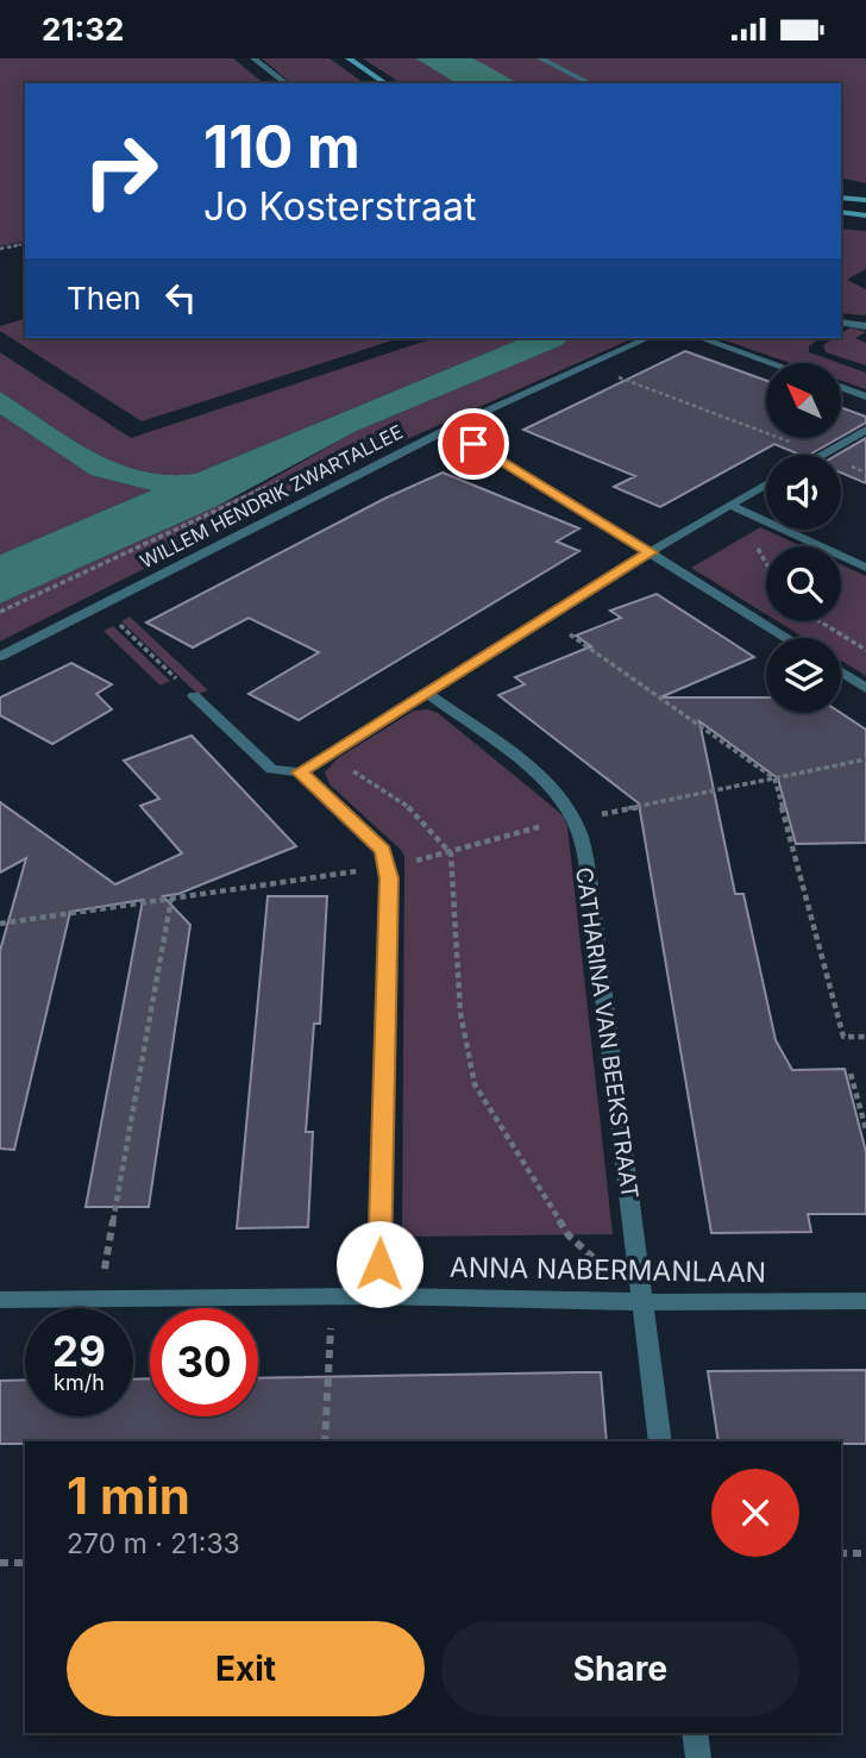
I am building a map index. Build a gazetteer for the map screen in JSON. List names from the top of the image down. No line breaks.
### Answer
{"streets":{"street":["WILLEM HENDRIK ZWARTALLEE","CATHARINA VAN BEEKSTRAAT","ANNA NABERMANLAAN"]},"crossings":[["CATHARINA VAN BEEKSTRAAT","ANNA NABERMANLAAN"]],"north":"top left","page":{"status":"21:32","turn":["110 m","Jo Kosterstraat"],"then":"Then","speed":"29 km/h","limit":"30","heading":["1 min","270 m · 21:33"],"buttons":["Exit","Share"]}}
